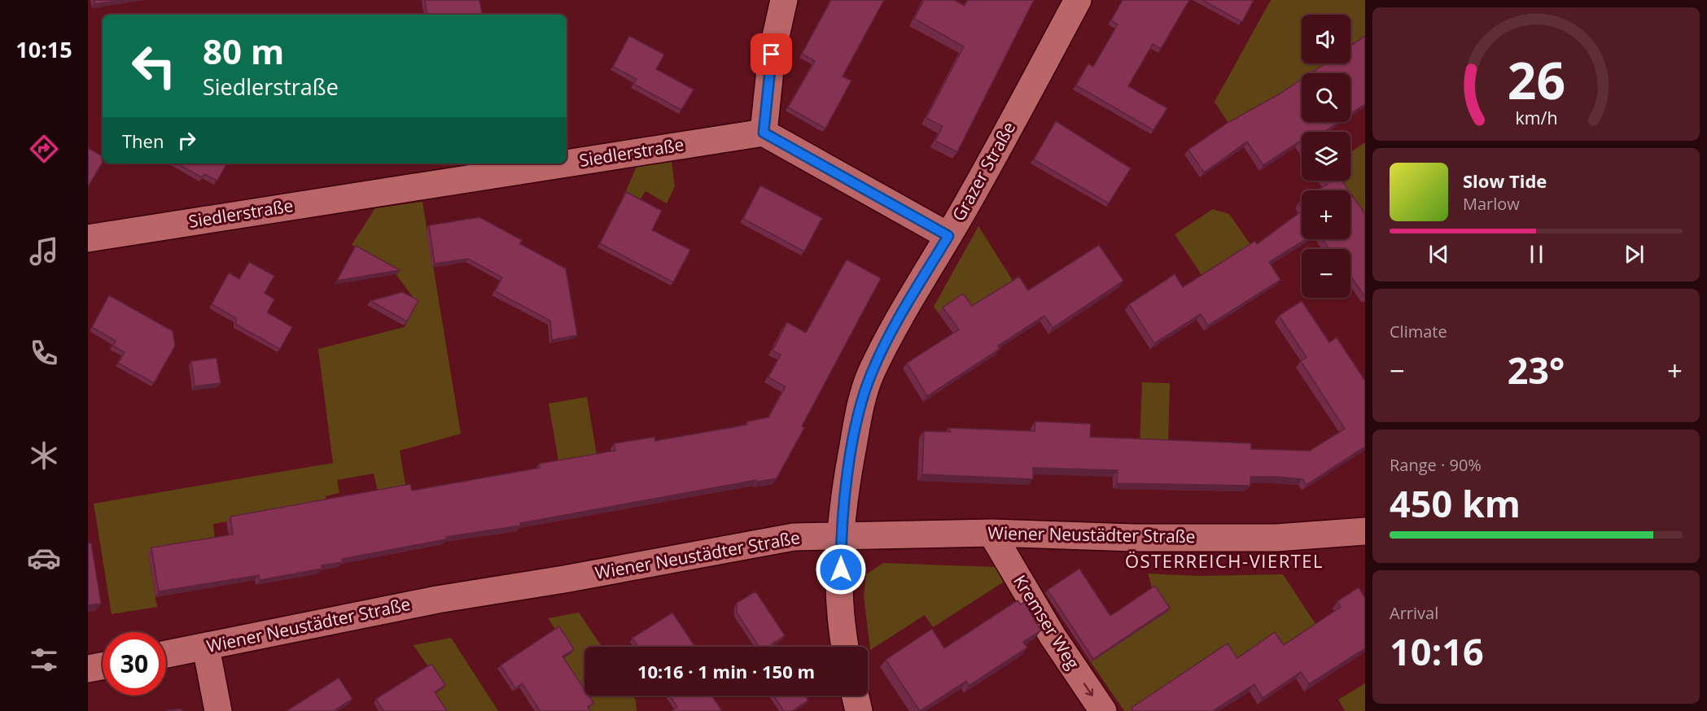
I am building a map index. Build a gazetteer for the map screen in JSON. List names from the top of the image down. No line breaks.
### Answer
{"streets":{"street":["Siedlerstraße","Grazer Straße","Wiener Neustädter Straße","Kremser Weg"]},"crossings":[["Grazer Straße","Wiener Neustädter Straße"],["Wiener Neustädter Straße","Kremser Weg"]],"one_way":["Kremser Weg"],"districts":["ÖSTERREICH-VIERTEL"],"page":{"tabs":"10:15","map_buttons":["+","−"],"turn":["80 m","Siedlerstraße"],"then":"Then","song":["Slow Tide","Marlow"],"tile":["Climate",["Range · 90%","450 km"],["Arrival","10:16"]],"heat":["−","23°","+"],"limit":"30","trip":"10:16 · 1 min · 150 m","gauge":["26","km/h"]}}
